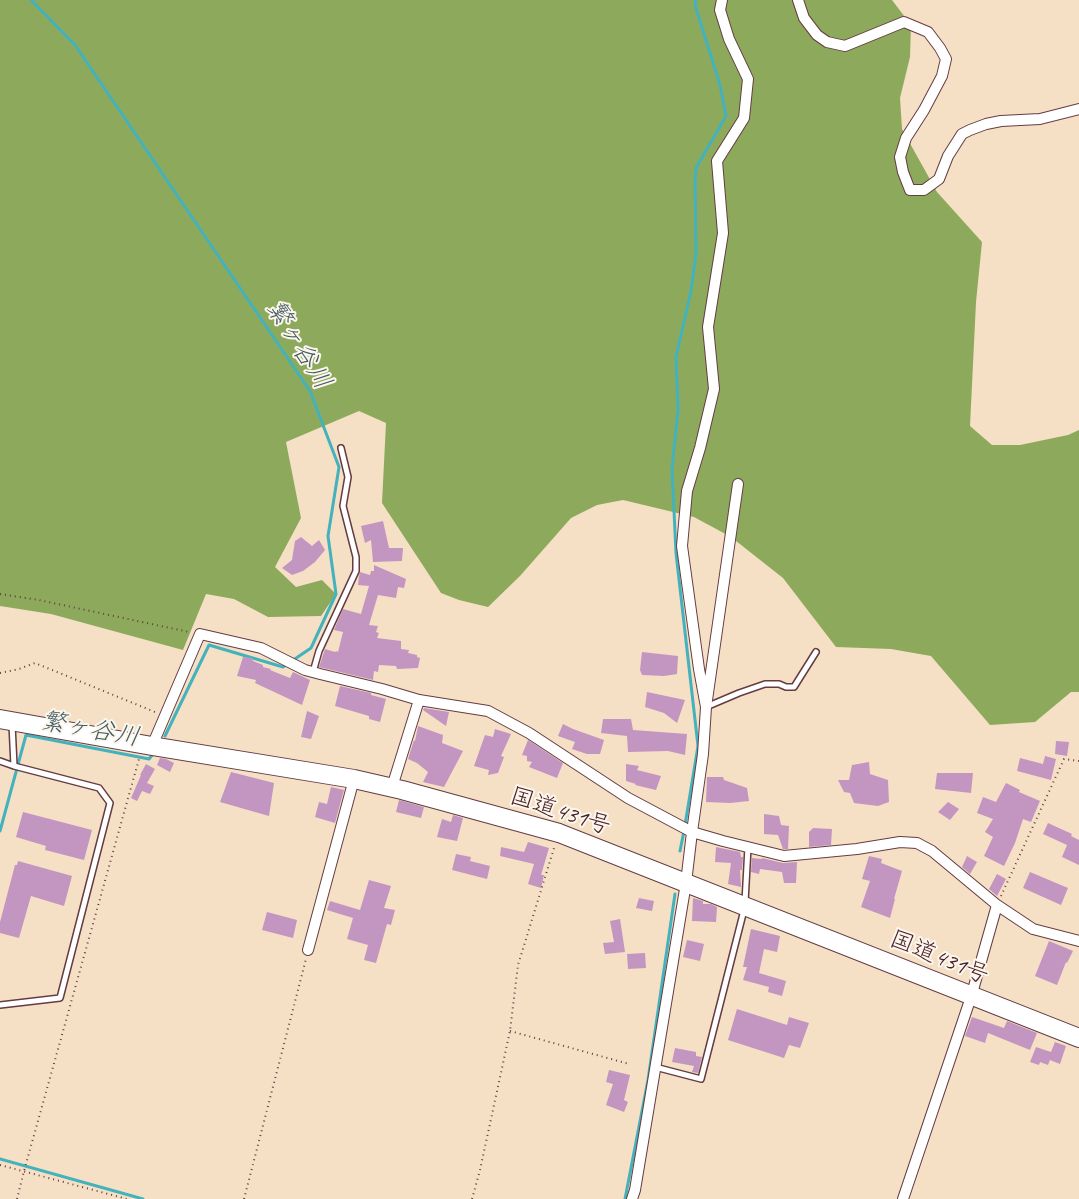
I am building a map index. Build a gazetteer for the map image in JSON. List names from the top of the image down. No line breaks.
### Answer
{"streets":{"highway":["国道431号"]},"water":["繁ヶ谷川"]}
